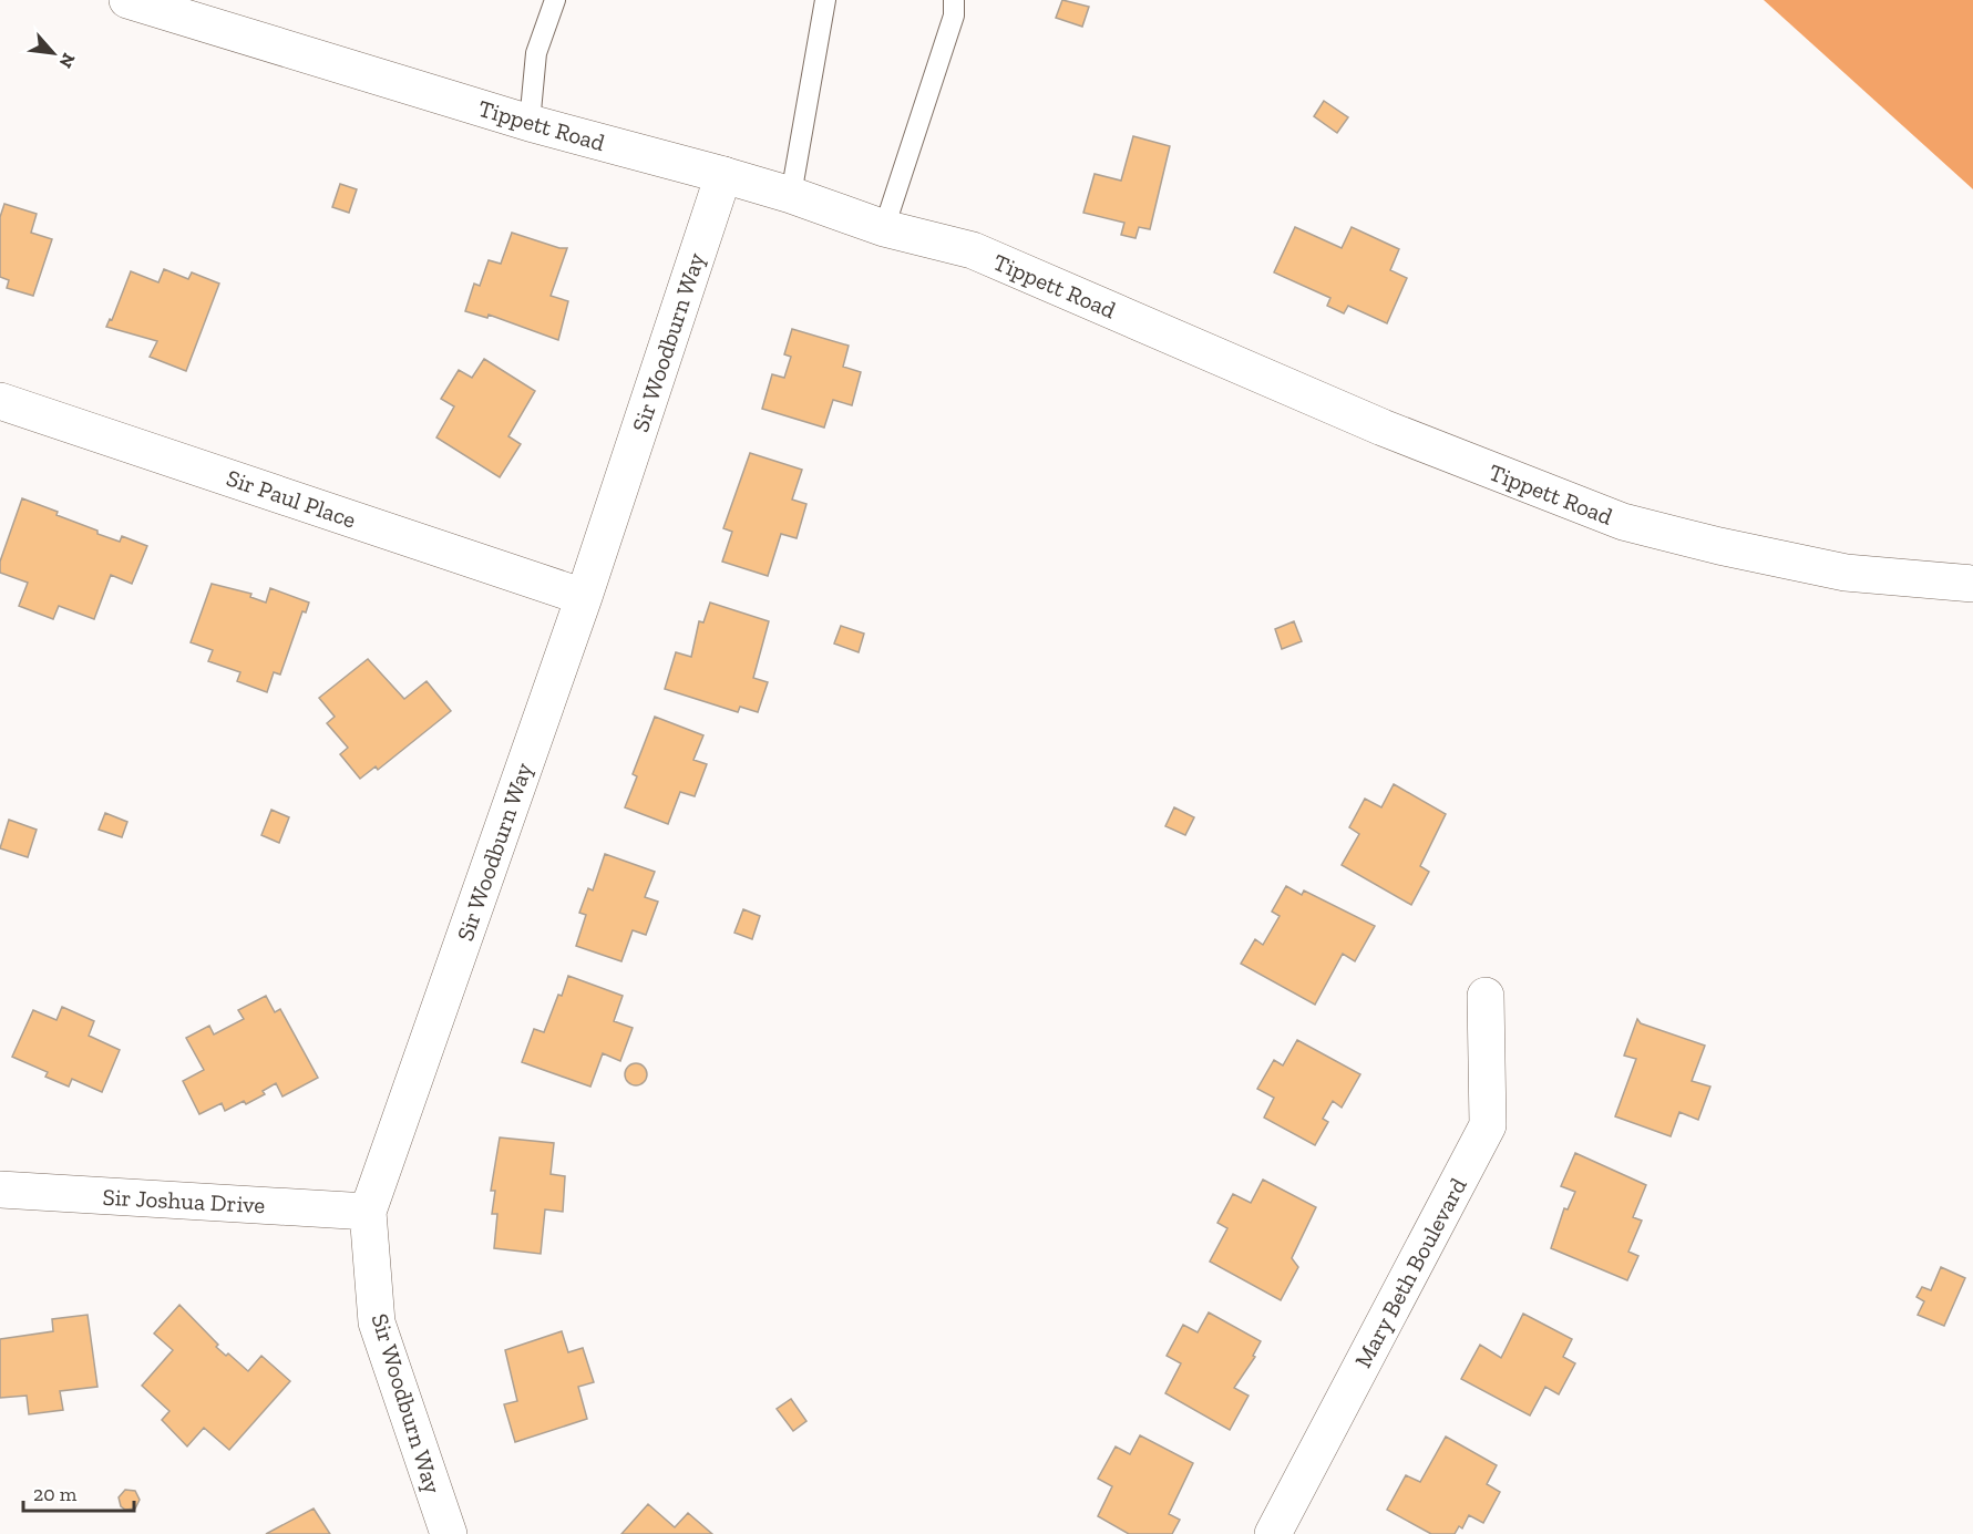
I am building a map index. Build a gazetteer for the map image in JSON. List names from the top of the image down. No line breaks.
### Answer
{"streets":{"street":["Tippett Road","Sir Woodburn Way","Sir Paul Place","Sir Joshua Drive","Mary Beth Boulevard"]},"crossings":[["Tippett Road","Sir Woodburn Way"],["Sir Woodburn Way","Sir Paul Place"],["Sir Woodburn Way","Sir Joshua Drive"]],"scale_bar":"20 m","north":"bottom right"}
